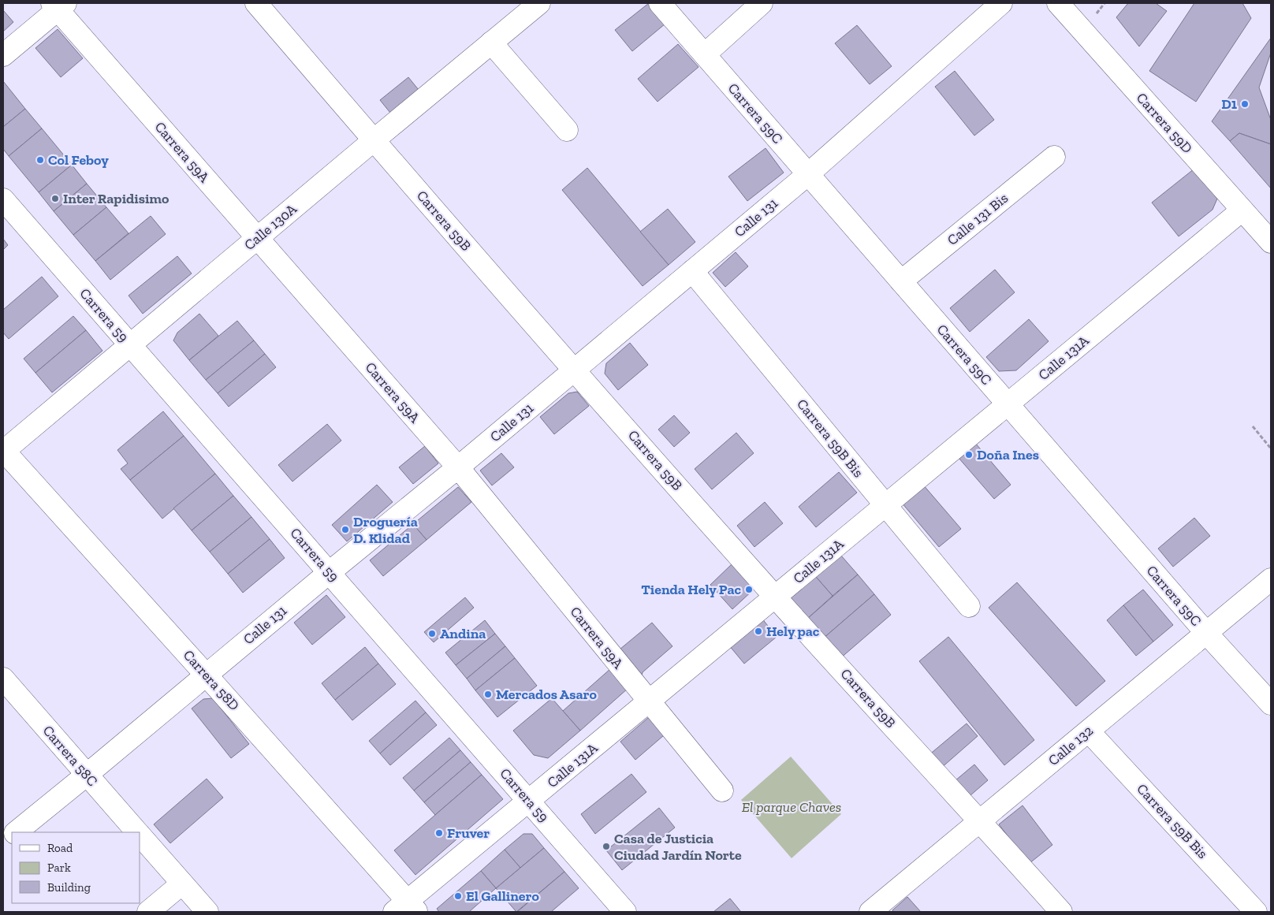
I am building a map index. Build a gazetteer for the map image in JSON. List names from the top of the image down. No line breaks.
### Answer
{"streets":{"street":["Carrera 59C","Carrera 59D","Carrera 59A","Calle 131","Calle 131 Bis","Carrera 59B","Calle 130A","Carrera 59","Calle 131A","Carrera 59B Bis","Carrera 58D","Calle 132","Carrera 58C"]},"crossings":[["Carrera 59C","Calle 131"],["Carrera 59C","Calle 131 Bis"],["Carrera 59C","Calle 131A"],["Carrera 59C","Calle 132"],["Carrera 59D","Calle 131A"],["Carrera 59A","Calle 131"],["Carrera 59A","Calle 130A"],["Carrera 59A","Calle 131A"],["Calle 131","Carrera 59B"],["Calle 131","Carrera 59"],["Calle 131","Carrera 59B Bis"],["Calle 131","Carrera 58D"],["Calle 131","Carrera 58C"],["Carrera 59B","Calle 130A"],["Carrera 59B","Calle 131A"],["Carrera 59B","Calle 132"],["Calle 130A","Carrera 59"],["Calle 130A","Carrera 58D"],["Carrera 59","Calle 131A"],["Calle 131A","Carrera 59B Bis"],["Calle 131A","Carrera 58D"],["Carrera 59B Bis","Calle 132"]],"parks":["El parque Chaves"],"places":["D1","Col Feboy","Inter Rapidisimo","Doña Ines","Droguería D. Klidad","Tienda Hely Pac","Hely pac","Andina","Mercados Asaro","Fruver","Casa de Justicia Ciudad Jardín Norte","El Gallinero"],"legend":["Road","Park","Building"]}
